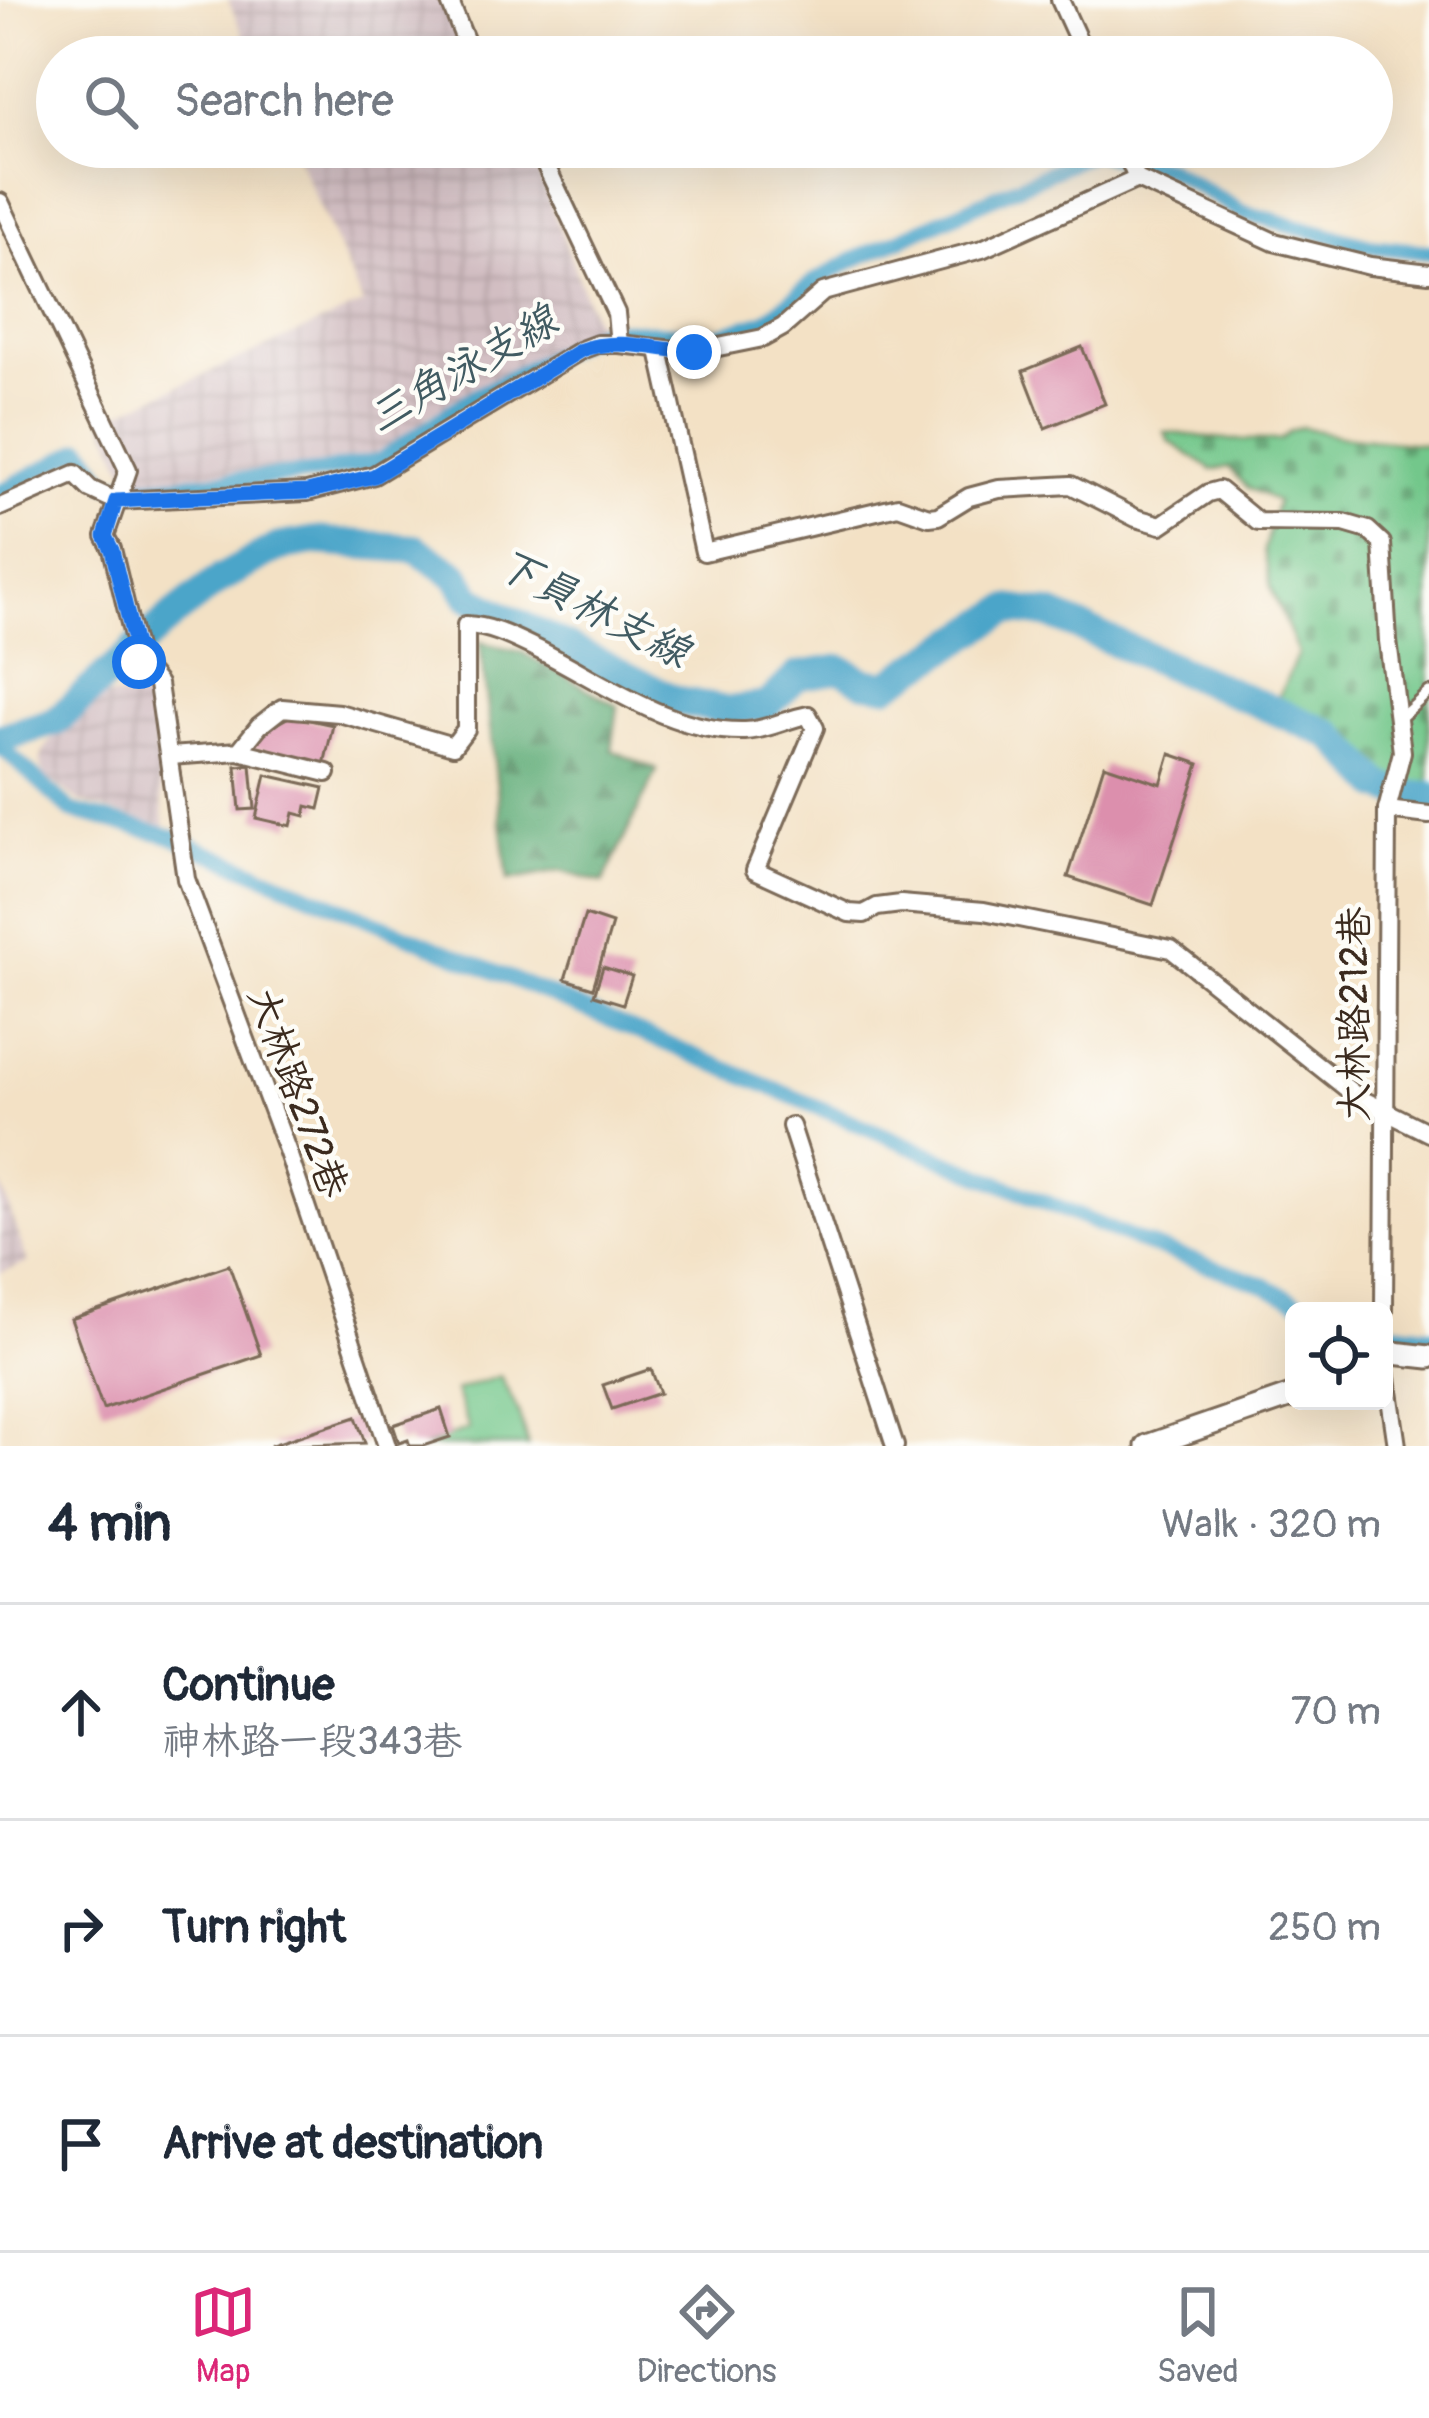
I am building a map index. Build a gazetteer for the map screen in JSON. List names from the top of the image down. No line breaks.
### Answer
{"streets":{"street":["大林路212巷","大林路272巷"]},"water":["三角泳支線","下員林支線"],"page":{"search":"Search here","heading":["4 min","Walk · 320 m"],"list":[["Continue","神林路一段343巷","70 m"],["Turn right","250 m"],"Arrive at destination"],"nav":["Map","Directions","Saved"]}}
